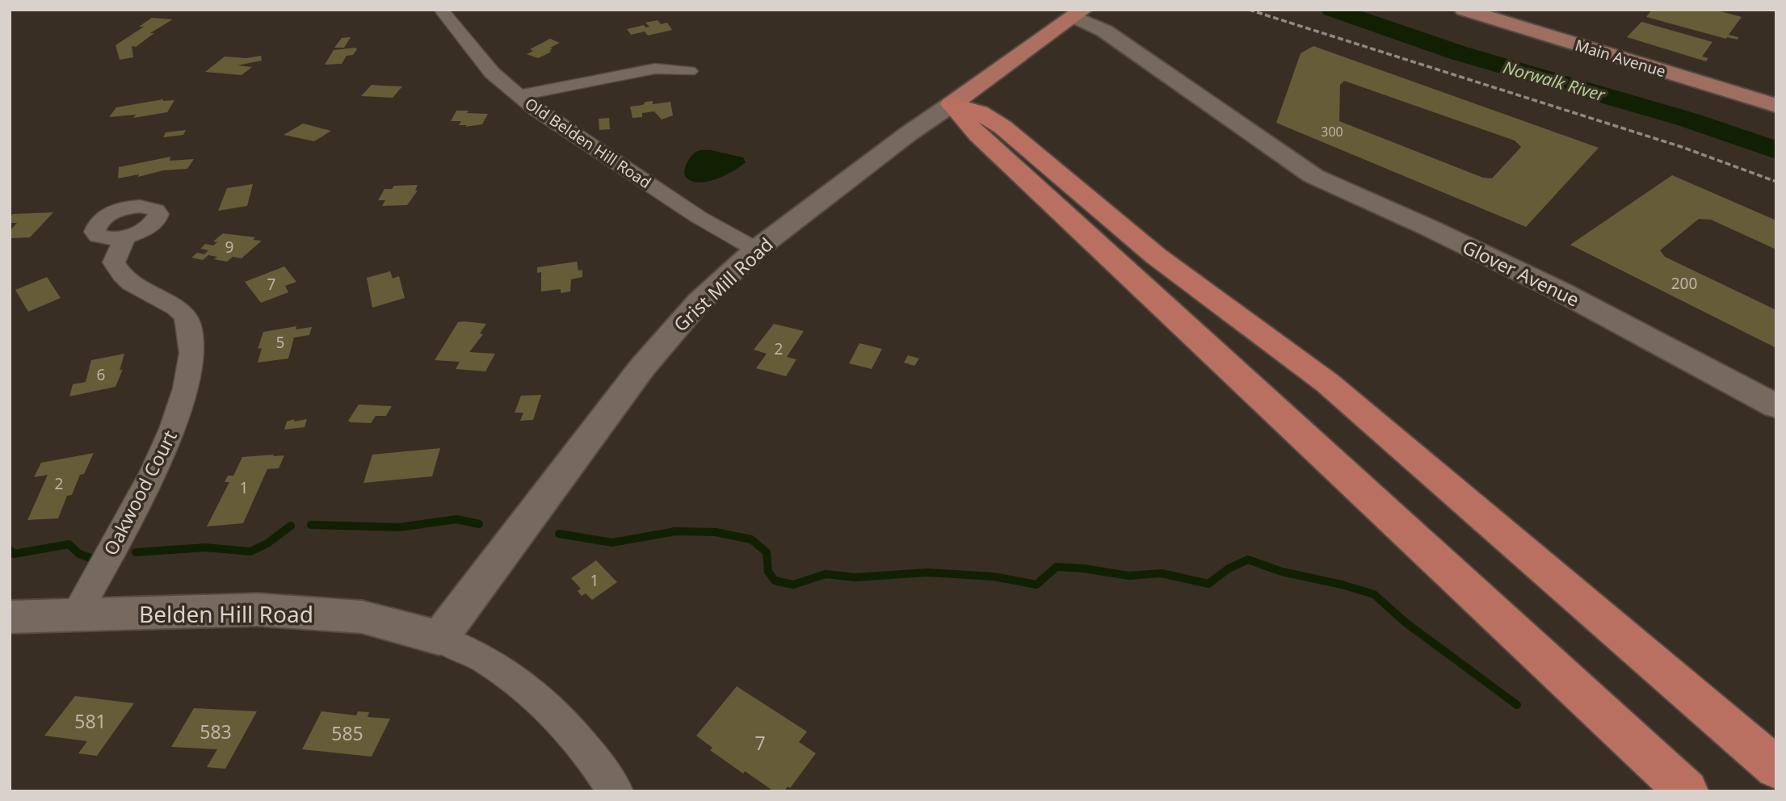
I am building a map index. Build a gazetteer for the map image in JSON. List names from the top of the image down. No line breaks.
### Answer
{"streets":{"highway":["Grist Mill Road"],"main road":["Main Avenue"],"street":["Old Belden Hill Road","Glover Avenue","Oakwood Court","Belden Hill Road"]},"crossings":[["Old Belden Hill Road","Grist Mill Road"],["Glover Avenue","Grist Mill Road"],["Grist Mill Road","Belden Hill Road"],["Oakwood Court","Belden Hill Road"]],"water":["Norwalk River"],"house_numbers":["300","9","200","7","5","2","6","2","1","1","581","583","585","7"]}
